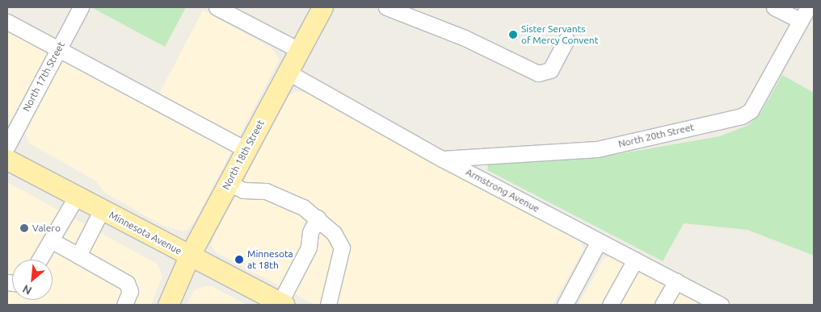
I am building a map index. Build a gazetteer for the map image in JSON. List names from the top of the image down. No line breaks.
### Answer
{"streets":{"main road":["North 18th Street","Minnesota Avenue"],"street":["North 17th Street","North 20th Street","Armstrong Avenue"]},"crossings":[["North 17th Street","Minnesota Avenue"],["North 20th Street","Armstrong Avenue"],["North 18th Street","Armstrong Avenue"],["North 18th Street","Minnesota Avenue"]],"places":["Sister Servants of Mercy Convent","Valero","Minnesota at 18th"],"north":"bottom left"}
